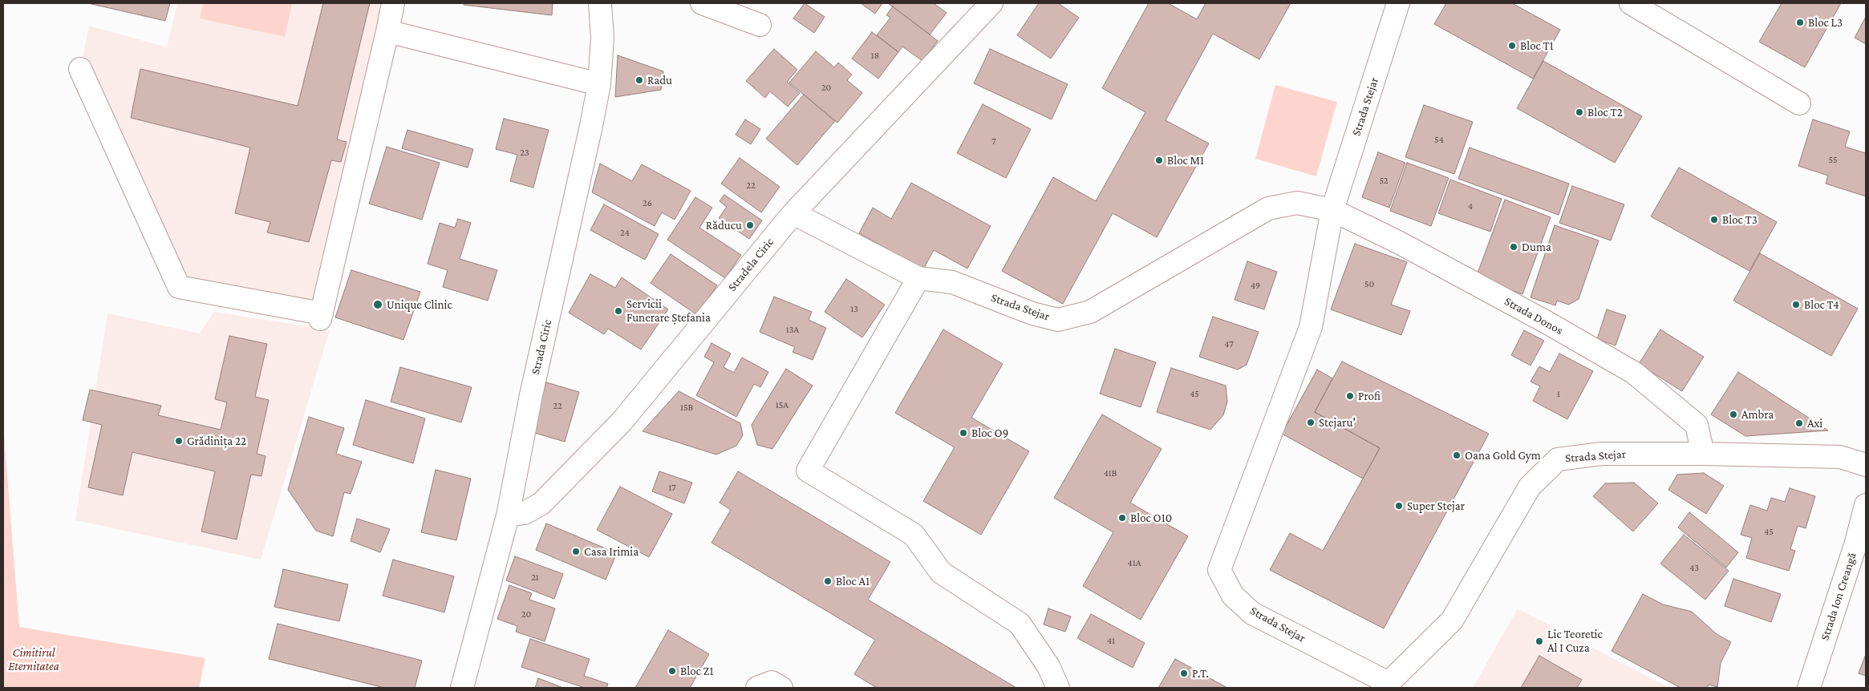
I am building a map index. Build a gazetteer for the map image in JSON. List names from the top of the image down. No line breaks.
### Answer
{"streets":{"street":["Strada Stejar","Stradela Ciric","Strada Donos","Strada Ciric","Strada Ion Creangă"]},"crossings":[["Strada Stejar","Stradela Ciric"],["Strada Stejar","Strada Donos"],["Stradela Ciric","Strada Ciric"]],"parks":["Cimitirul Eternitatea"],"places":["Bloc L3","Bloc T1","Radu","Bloc T2","Bloc M1","Bloc T3","Răducu","Duma","Unique Clinic","Bloc T4","Servicii Funerare Ștefania","Profi","Ambra","Stejaru'","Axi","Bloc O9","Grădinița 22","Oana Gold Gym","Super Stejar","Bloc O10","Casa Irimia","Bloc A1","Lic Teoretic Al I Cuza","Bloc Z1","P.T."],"house_numbers":["18","20","54","7","23","55","52","22","26","4","24","50","49","13","13A","47","45","1","15A","22","15B","41B","17","45","41A","43","21","20","41"]}
